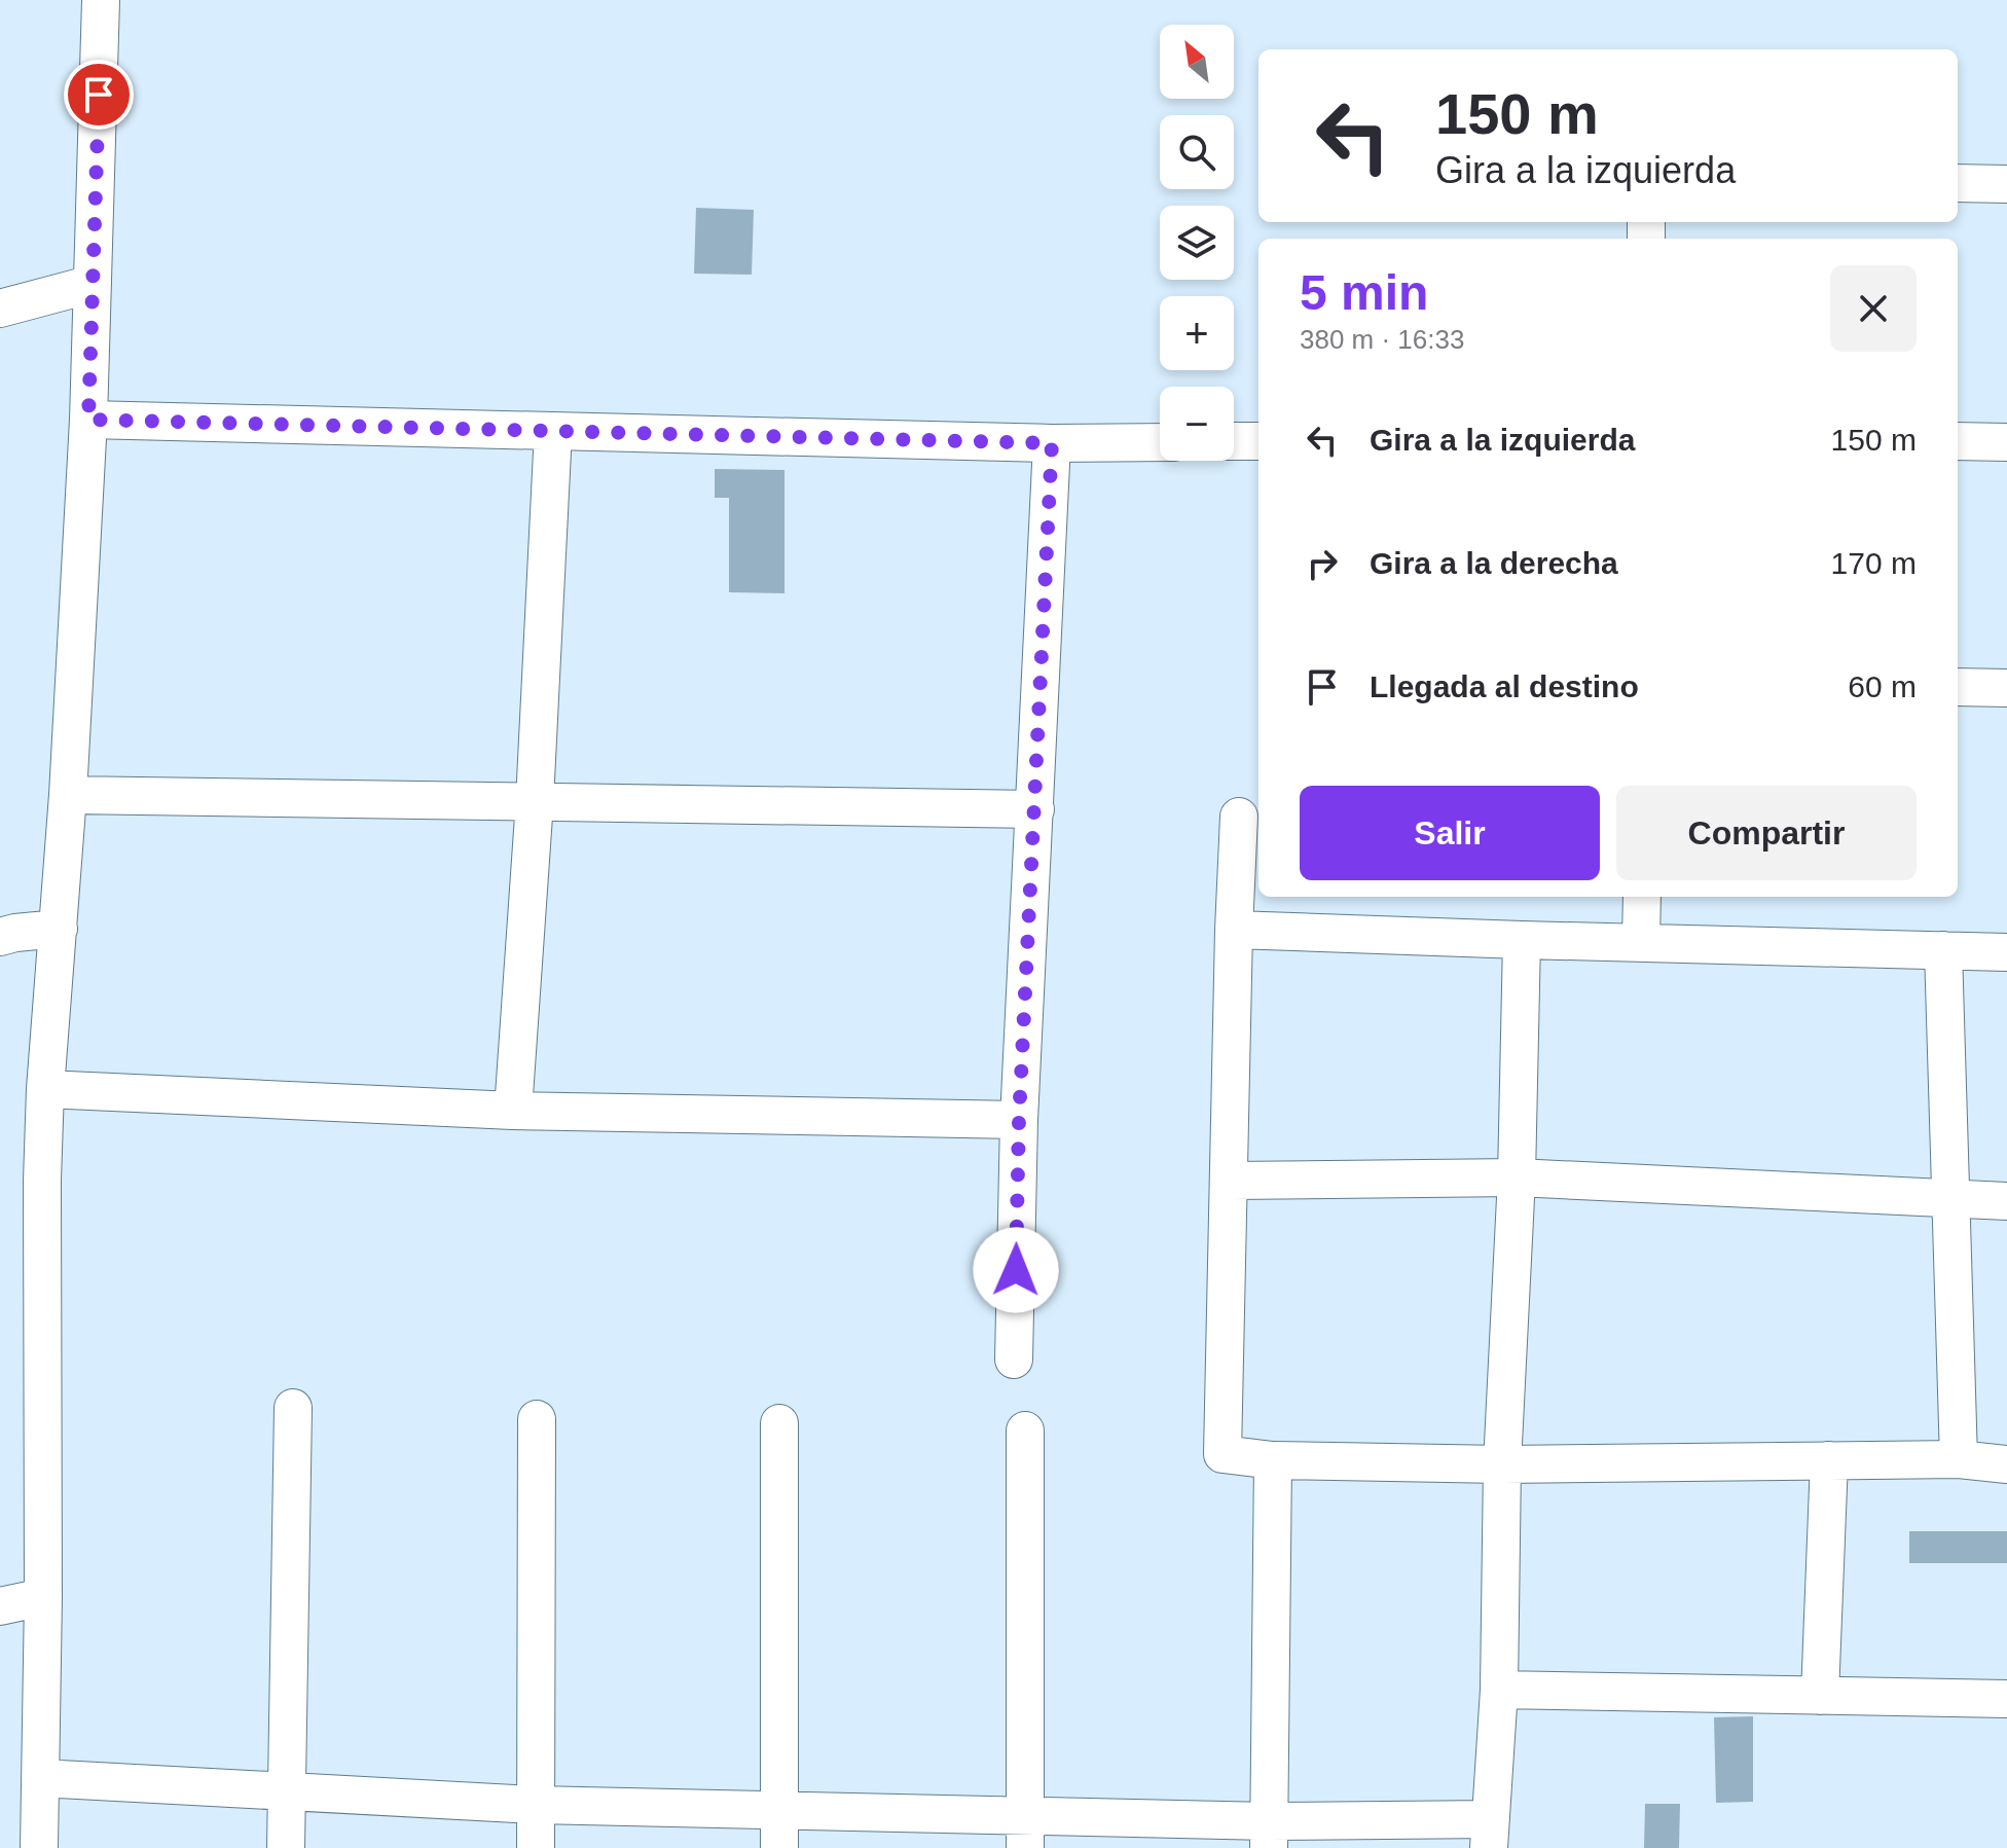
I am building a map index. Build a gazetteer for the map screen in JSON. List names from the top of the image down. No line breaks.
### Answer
{"north":"top left","page":{"map_buttons":["+","−"],"turn":["150 m","Gira a la izquierda"],"heading":["5 min","380 m · 16:33"],"list":[{"name":"Gira a la izquierda","value":"150 m"},{"name":"Gira a la derecha","value":"170 m"},{"name":"Llegada al destino","value":"60 m"}],"buttons":["Salir","Compartir"]}}
